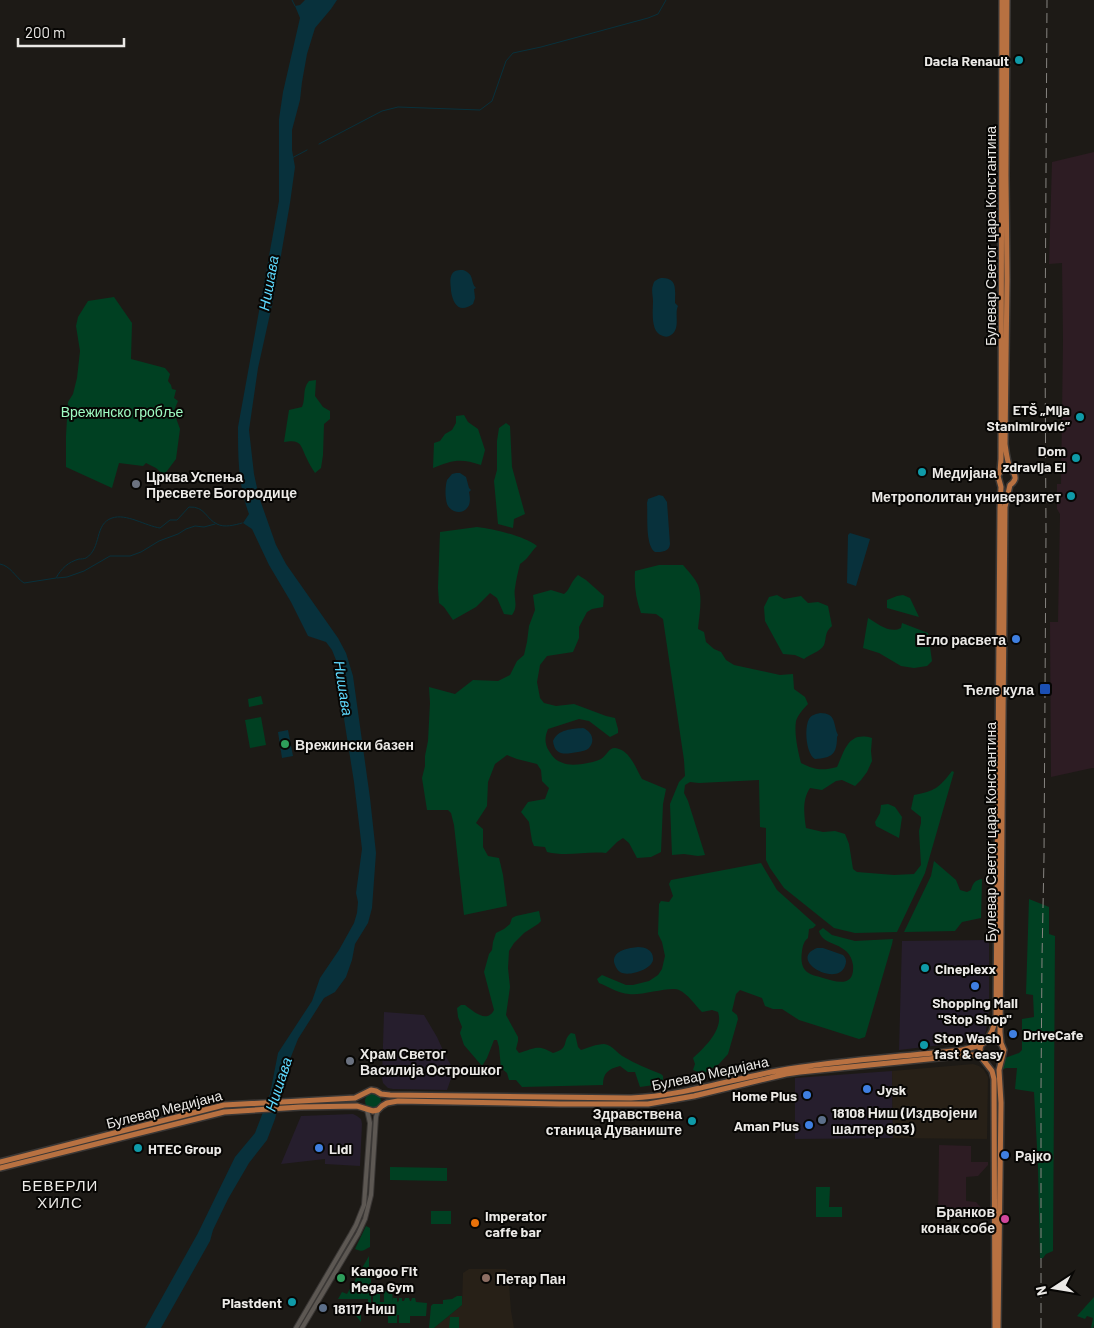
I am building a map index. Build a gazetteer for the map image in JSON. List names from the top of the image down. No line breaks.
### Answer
{"streets":{"main road":["Булевар Светог цара Константина","Булевар Медијана"]},"crossings":[["Булевар Светог цара Константина","Булевар Медијана"]],"districts":["БЕВЕРЛИ ХИЛС"],"water":["Нишава"],"parks":["Врежинско гробље"],"places":{"other":["Dacia Renault","ETŠ „Mija Stanimirović”","Dom zdravlja EI","Медијана","Црква Успења Пресвете Богородице","Метрополитан универзитет","Егло расвета","Врежински базен","Cineplexx","Shopping Mall \"Stop Shop\"","DriveCafe","Stop Wash fast & easy","Храм Светог Василија Острошког","Jysk","Home Plus","18108 Ниш (Издвојени шалтер 803)","Здравствена станица Дуваниште","Aman Plus","HTEC Group","Lidl","Рајко","Бранков конак собе","Imperator caffe bar","Kangoo Fit Mega Gym","Петар Пан","Plastdent","18117 Ниш"],"transit":["Ћеле кула"]},"scale_bar":"200 m","north":"left"}
